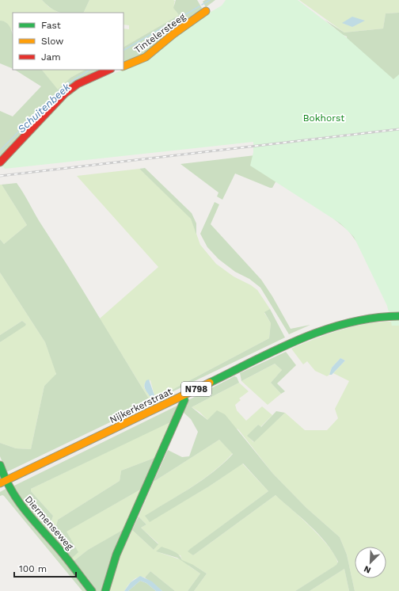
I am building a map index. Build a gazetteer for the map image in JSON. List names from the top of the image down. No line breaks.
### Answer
{"streets":{"street":["Tintelersteeg","N798","Nijkerkerstraat","Diermenseweg"]},"crossings":[["Nijkerkerstraat","Diermenseweg"]],"water":["Schuitenbeek"],"parks":["Bokhorst"],"legend":["Fast","Slow","Jam"],"scale_bar":"100 m","north":"bottom left"}
